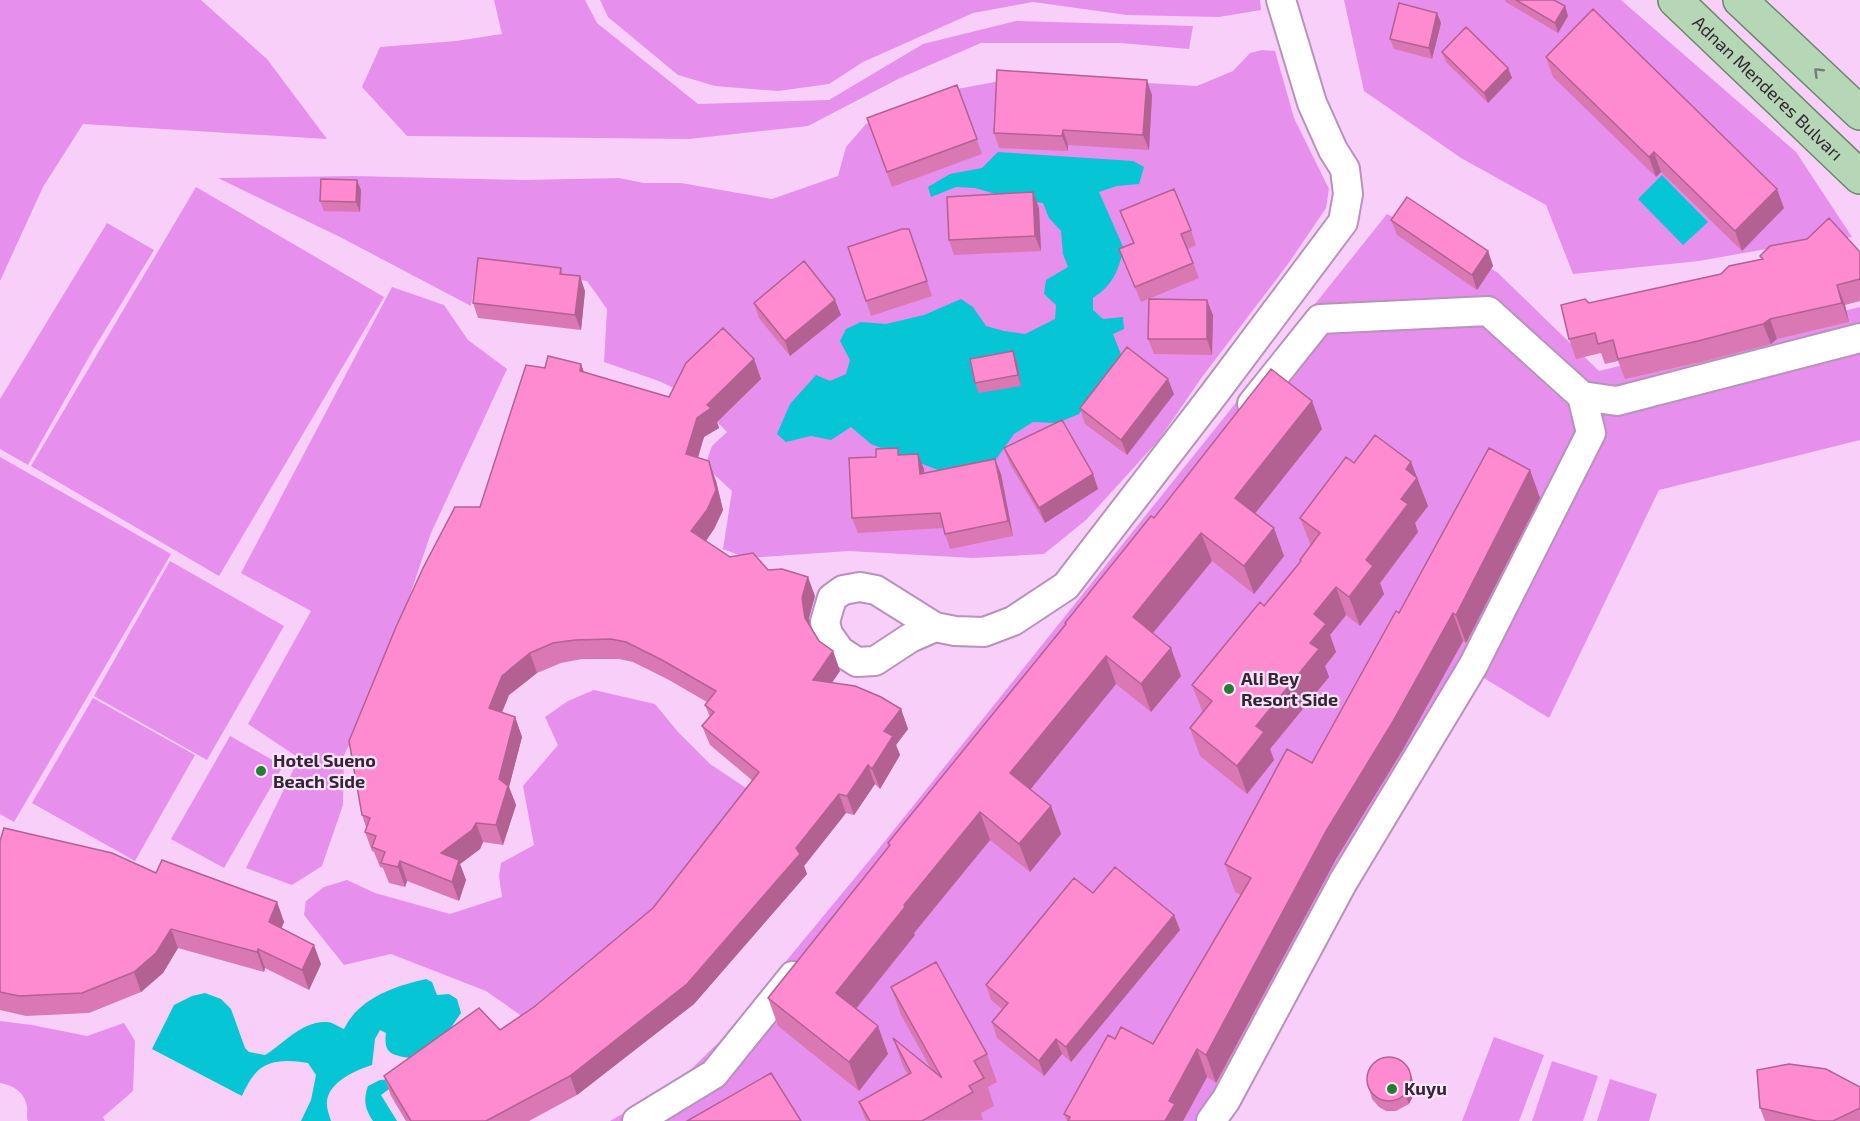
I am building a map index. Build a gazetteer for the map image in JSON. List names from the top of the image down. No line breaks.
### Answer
{"streets":{"main road":["Adnan Menderes Bulvarı"]},"places":["Ali Bey Resort Side","Hotel Sueno Beach Side","Kuyu"]}
